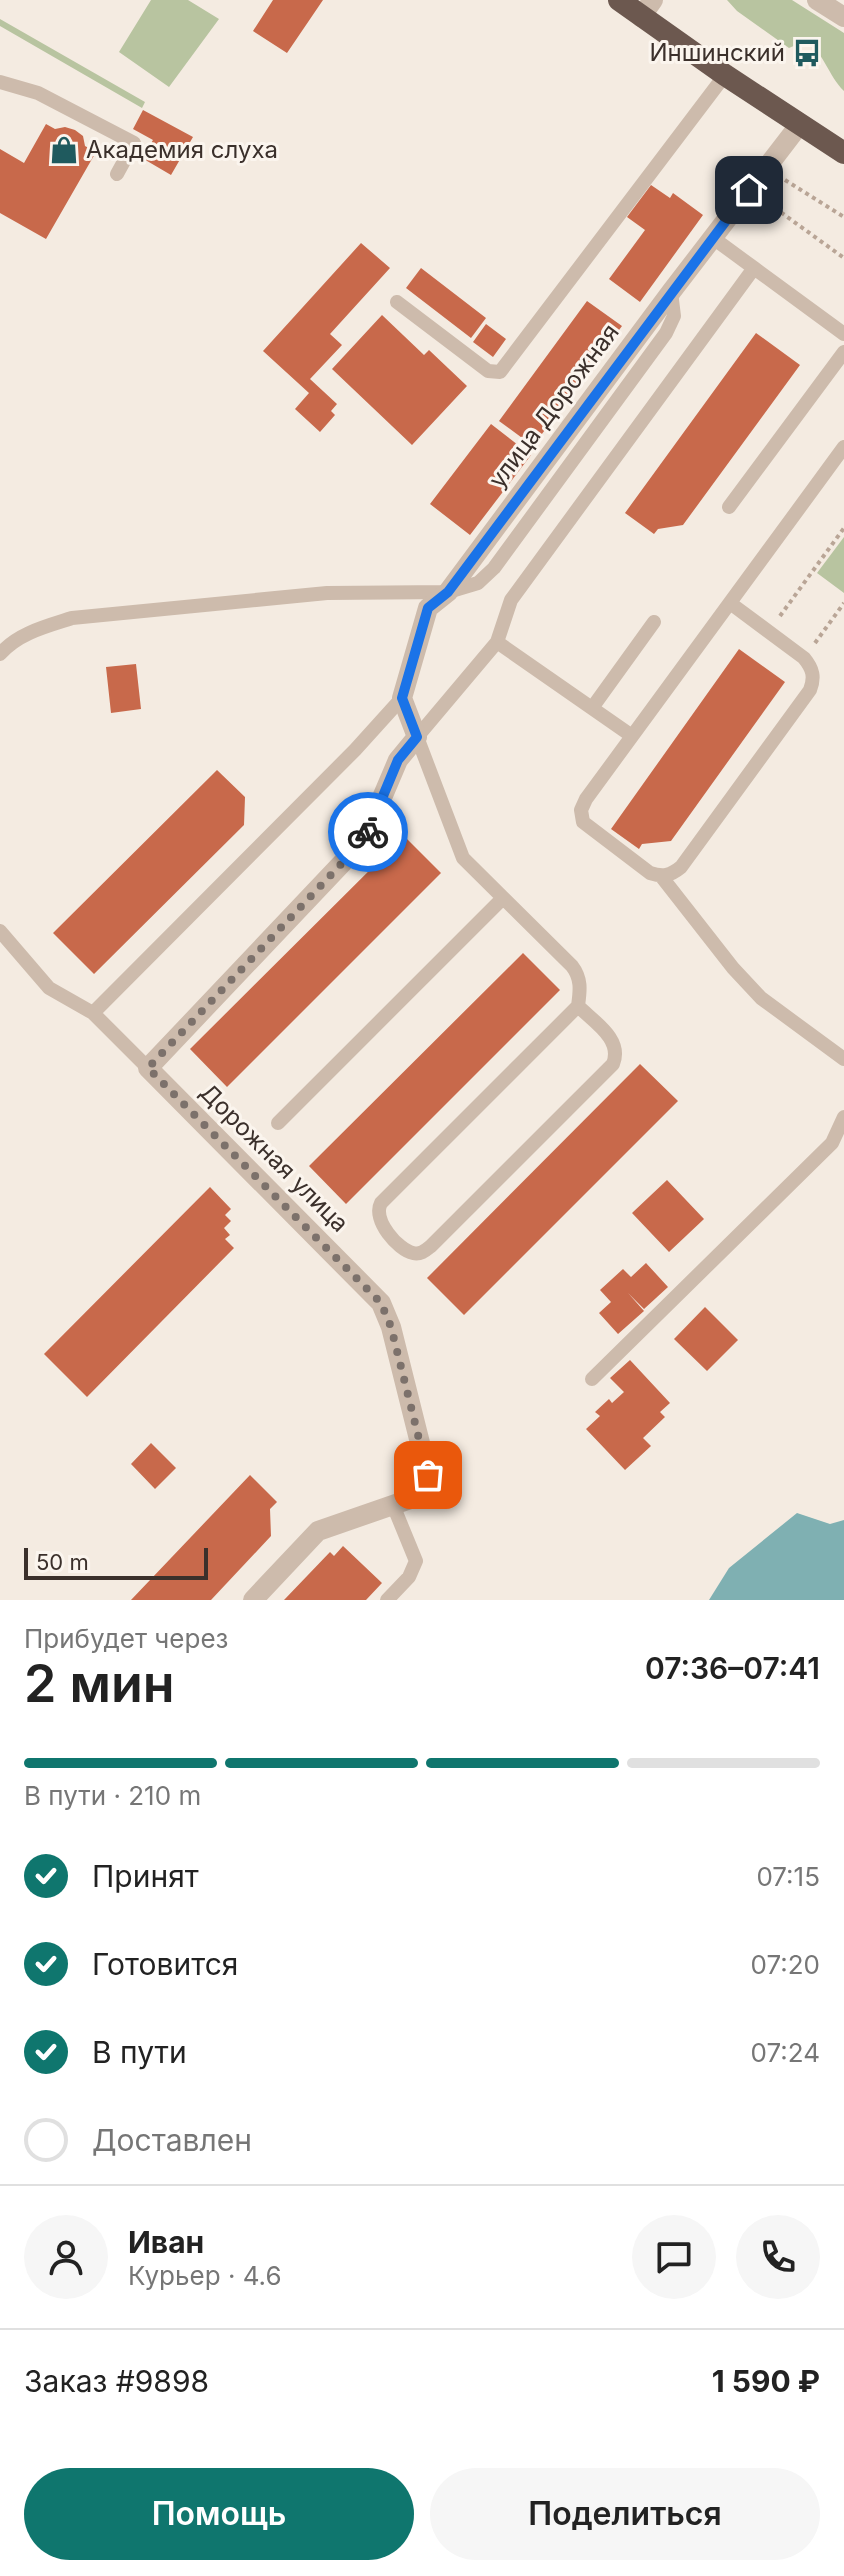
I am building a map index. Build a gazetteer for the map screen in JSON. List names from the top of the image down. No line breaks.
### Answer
{"streets":{"street":["улица Дорожная","Дорожная улица"]},"places":{"bus stop":["Иншинский"],"shop":["Академия слуха"]},"scale_bar":"50 m","page":{"scale":"50 m","heading":["2 мин","Прибудет через","07:36–07:41"],"panel":["Иван","Курьер · 4.6","Заказ #9898","1 590 ₽"],"bar":"В пути · 210 m","list":[["Принят","07:15"],["Готовится","07:20"],["В пути","07:24"],"Доставлен"],"buttons":["Помощь","Поделиться"]}}
